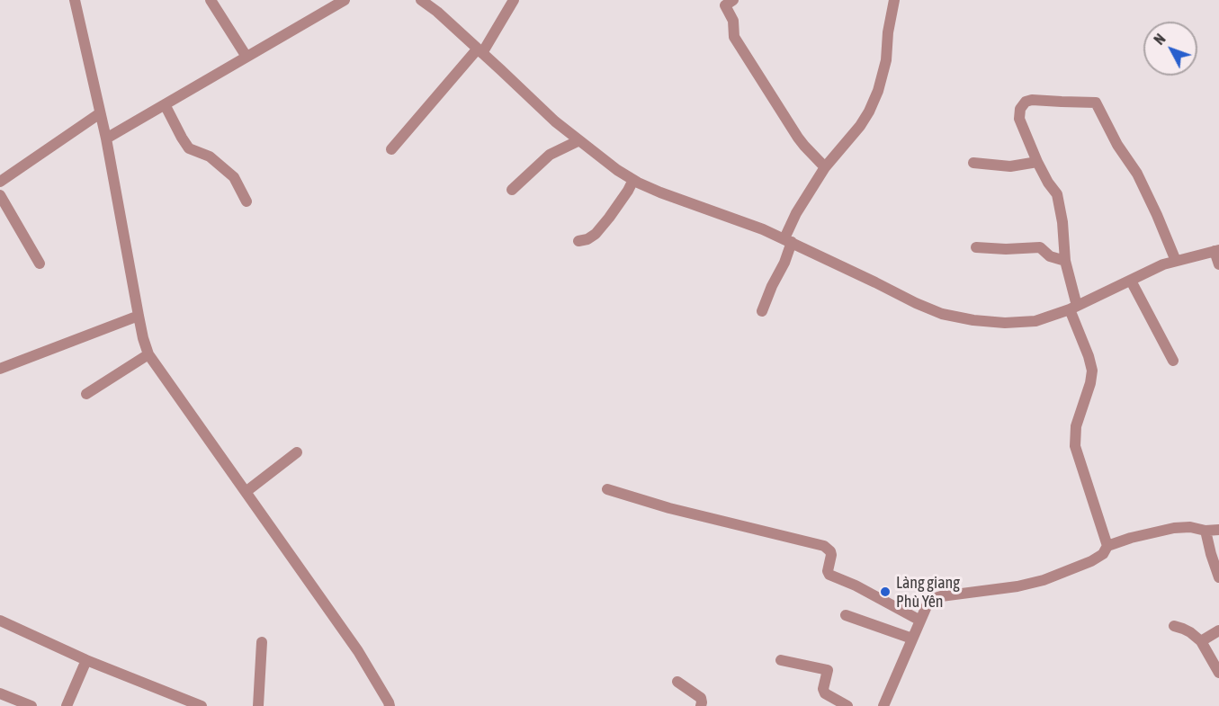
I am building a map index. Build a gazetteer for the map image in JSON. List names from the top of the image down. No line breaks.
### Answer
{"places":["Làng giang Phù Yên"],"north":"top left"}
